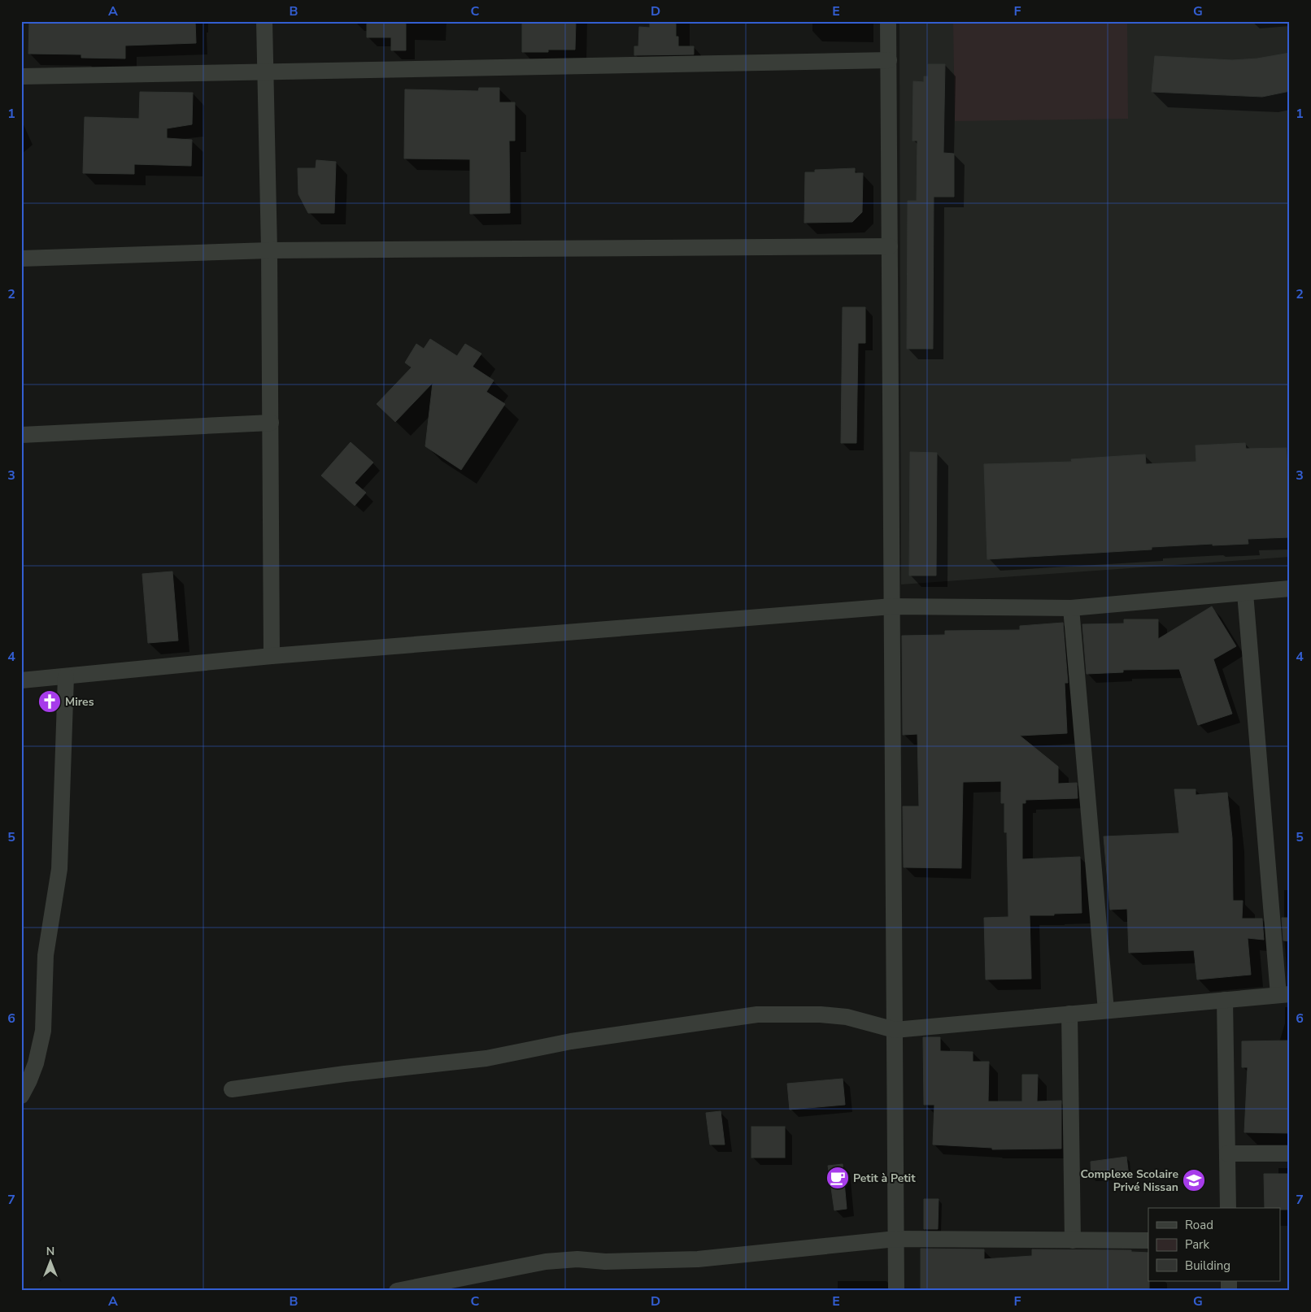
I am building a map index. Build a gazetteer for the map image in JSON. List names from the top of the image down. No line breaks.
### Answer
{"places":{"church":["Mires"],"cafe":["Petit à Petit"],"school or university":["Complexe Scolaire Privé Nissan"]},"legend":["Road","Park","Building"],"north":"top","grid":{"columns":["A","B","C","D","E","F","G"],"rows":["1","2","3","4","5","6","7"]}}
